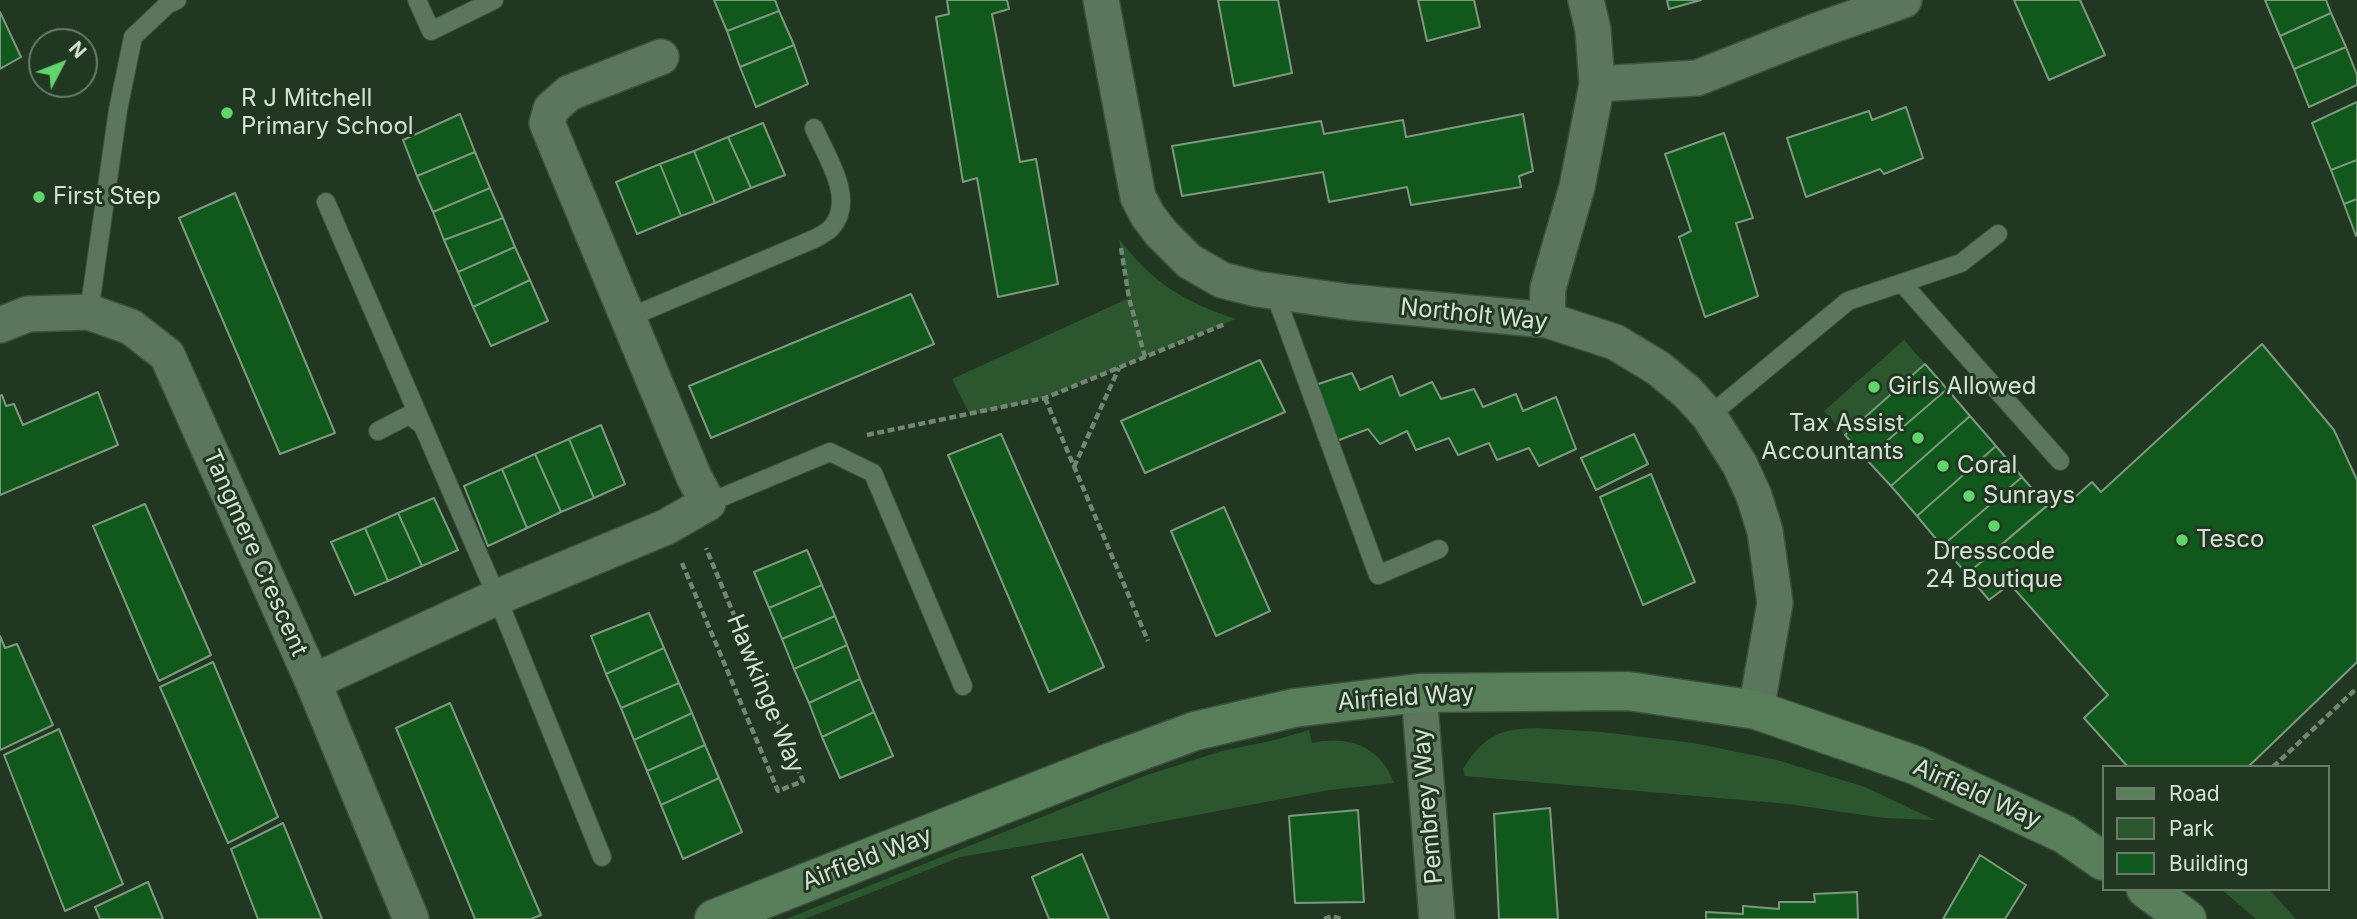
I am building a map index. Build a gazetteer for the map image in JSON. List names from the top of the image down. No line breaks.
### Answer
{"streets":{"street":["Northolt Way","Tangmere Crescent","Airfield Way","Pembrey Way"],"path":["Hawkinge Way"]},"crossings":[["Northolt Way","Airfield Way"],["Airfield Way","Pembrey Way"]],"places":["R J Mitchell Primary School","First Step","Girls Allowed","Tax Assist Accountants","Coral","Sunrays","Dresscode 24 Boutique","Tesco"],"legend":["Road","Park","Building"],"north":"top right"}
